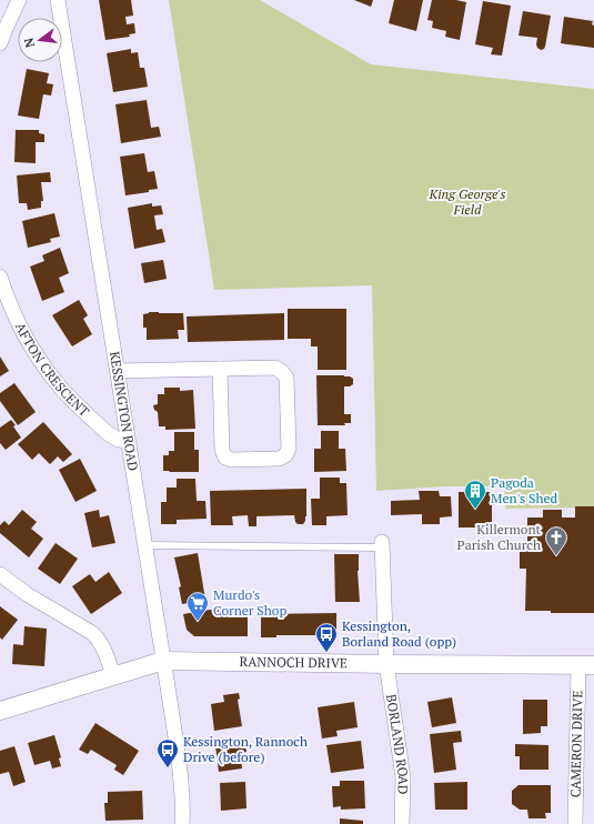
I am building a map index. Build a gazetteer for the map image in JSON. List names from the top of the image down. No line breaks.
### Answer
{"streets":{"street":["AFTON CRESCENT","KESSINGTON ROAD","RANNOCH DRIVE","BORLAND ROAD","CAMERON DRIVE"]},"crossings":[["AFTON CRESCENT","KESSINGTON ROAD"],["KESSINGTON ROAD","RANNOCH DRIVE"],["RANNOCH DRIVE","BORLAND ROAD"],["RANNOCH DRIVE","CAMERON DRIVE"]],"parks":["King George's Field"],"places":{"building":["Pagoda Men's Shed"],"church":["Killermont Parish Church"],"supermarket":["Murdo's Corner Shop"],"bus stop":["Kessington, Borland Road (opp)","Kessington, Rannoch Drive (before)"]},"north":"left"}
